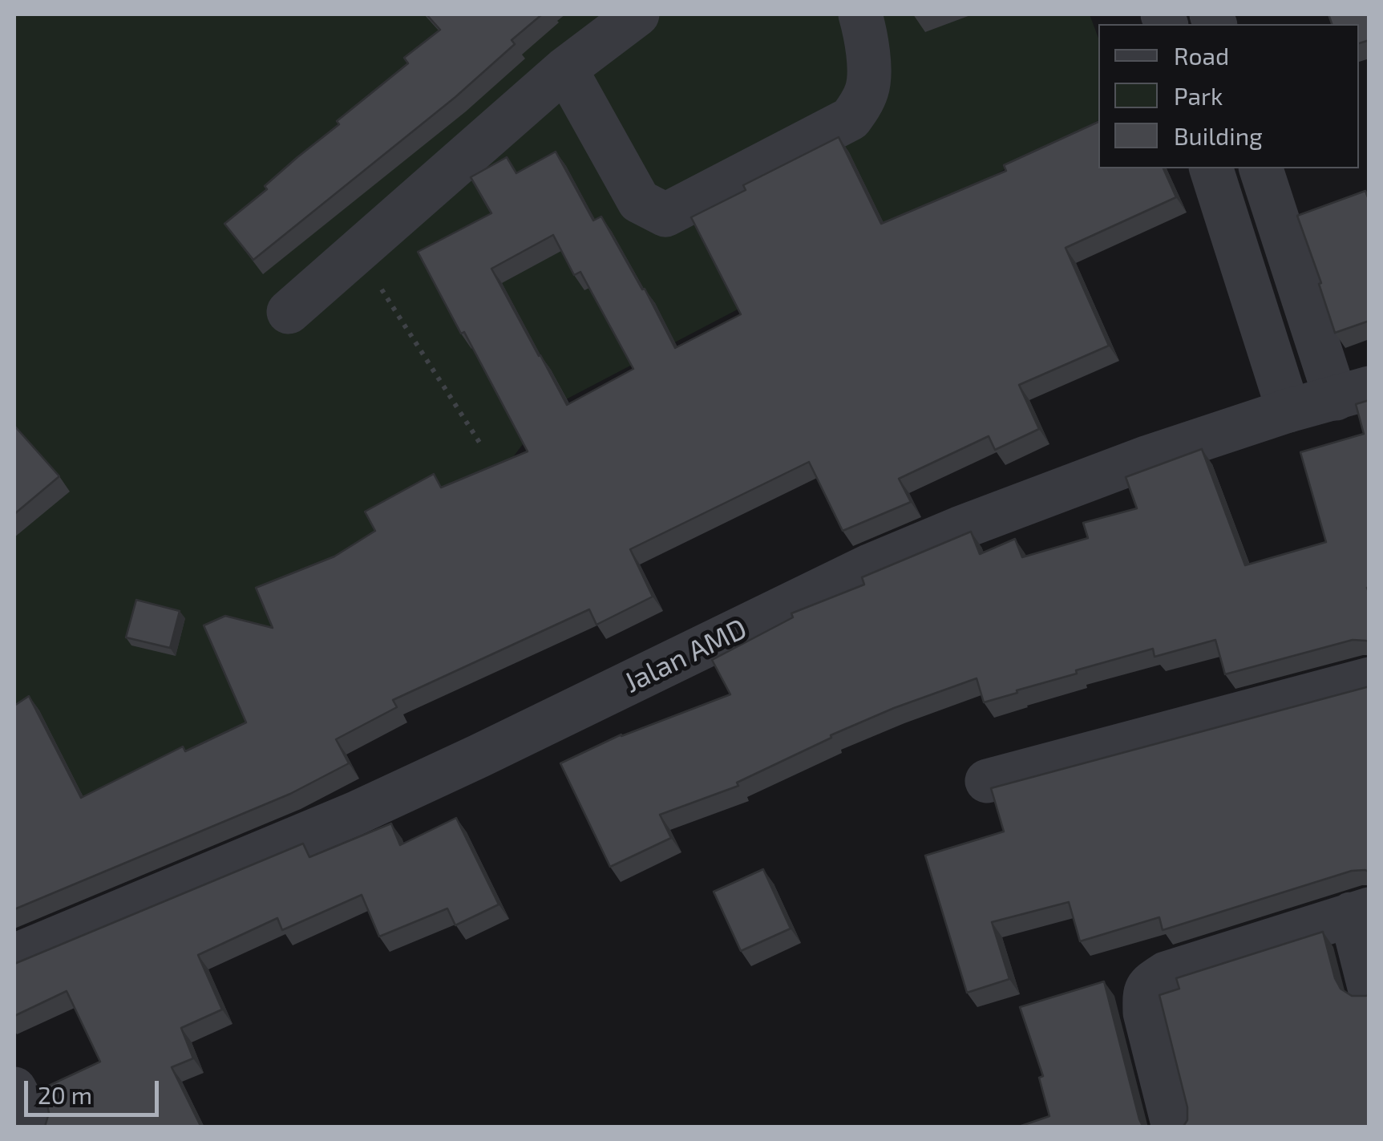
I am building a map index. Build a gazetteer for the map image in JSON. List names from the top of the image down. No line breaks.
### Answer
{"streets":{"street":["Jalan AMD"]},"legend":["Road","Park","Building"],"scale_bar":"20 m"}
